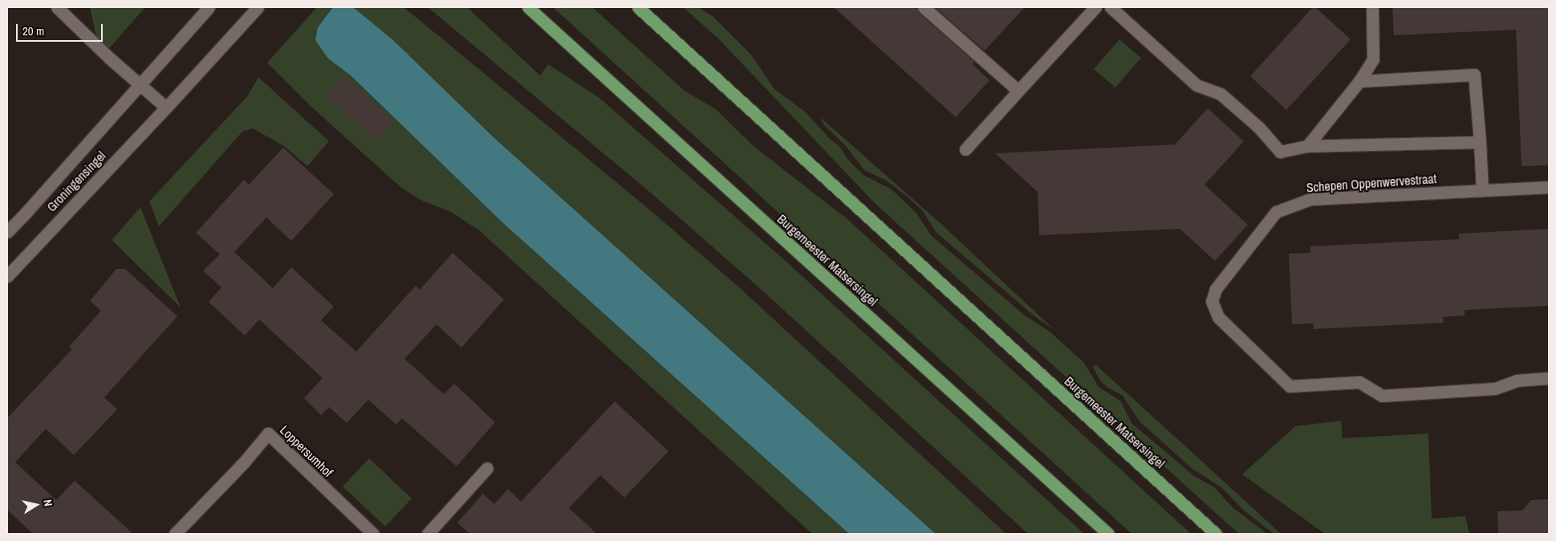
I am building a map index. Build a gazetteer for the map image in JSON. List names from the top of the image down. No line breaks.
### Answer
{"streets":{"main road":["Burgemeester Matsersingel"],"street":["Groningensingel","Schepen Oppenwervestraat","Loppersumhof"]},"scale_bar":"20 m","north":"right"}
